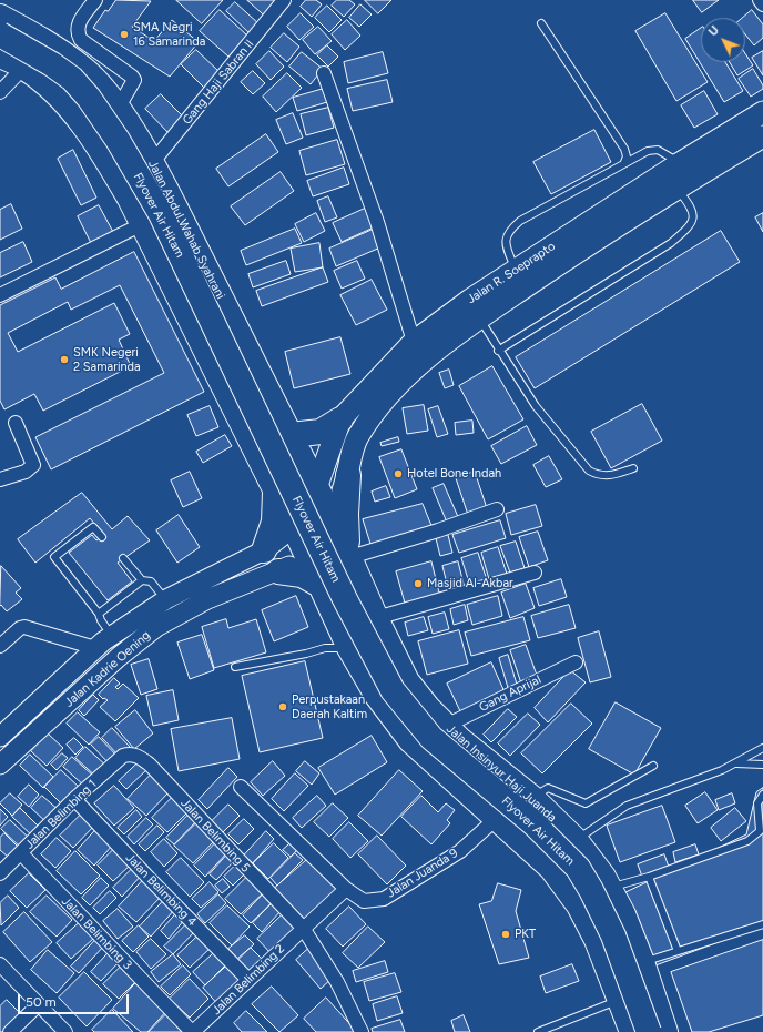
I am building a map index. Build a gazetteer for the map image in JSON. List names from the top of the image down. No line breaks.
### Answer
{"streets":{"highway":["Flyover Air Hitam","Jalan Abdul Wahab Syahrani","Jalan Insinyur Haji Juanda"],"main road":["Jalan R. Soeprapto","Jalan Kadrie Oening"],"street":["Gang Haji Sabran II","Gang Aprijal","Jalan Belimbing 1","Jalan Belimbing 5","Jalan Juanda 9","Jalan Belimbing 4","Jalan Belimbing 3","Jalan Belimbing 2"]},"crossings":[["Gang Haji Sabran II","Jalan Abdul Wahab Syahrani"],["Jalan Abdul Wahab Syahrani","Jalan R. Soeprapto"],["Jalan Abdul Wahab Syahrani","Jalan Insinyur Haji Juanda"],["Jalan R. Soeprapto","Jalan Kadrie Oening"],["Jalan R. Soeprapto","Jalan Insinyur Haji Juanda"],["Gang Aprijal","Jalan Insinyur Haji Juanda"],["Jalan Belimbing 1","Jalan Belimbing 5"],["Jalan Belimbing 1","Jalan Belimbing 4"],["Jalan Belimbing 1","Jalan Belimbing 3"],["Jalan Belimbing 5","Jalan Belimbing 2"],["Jalan Belimbing 4","Jalan Belimbing 2"],["Jalan Belimbing 3","Jalan Belimbing 2"]],"places":["SMA Negri 16 Samarinda","SMK Negeri 2 Samarinda","Hotel Bone Indah","Masjid Al-Akbar","Perpustakaan Daerah Kaltim","PKT"],"scale_bar":"50 m","north":"top left"}
